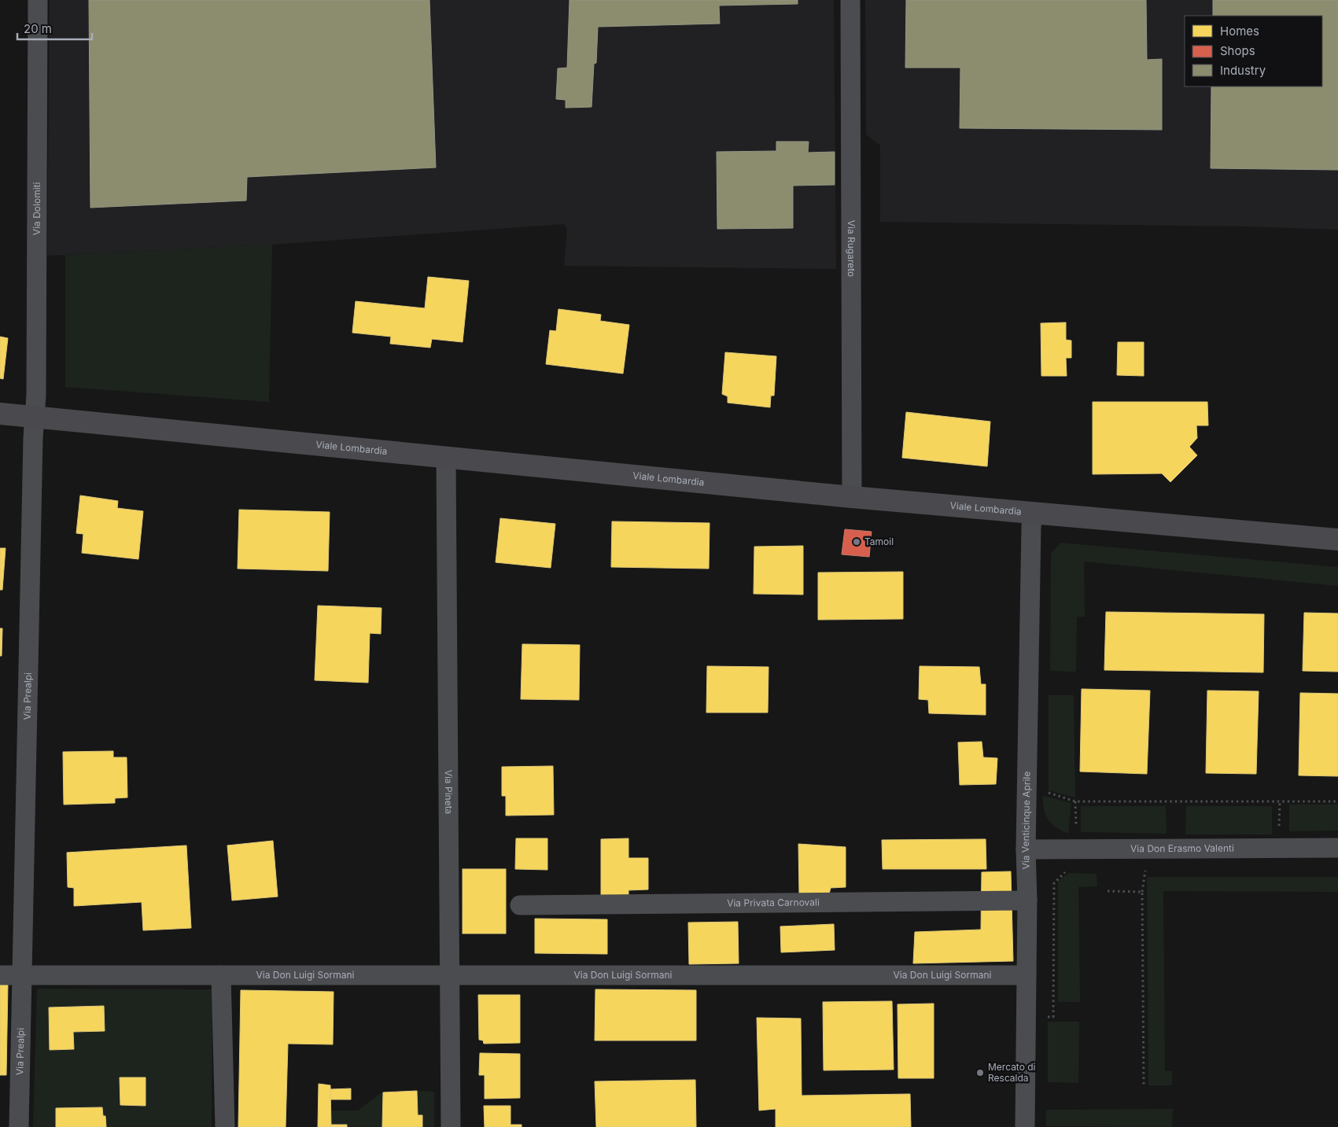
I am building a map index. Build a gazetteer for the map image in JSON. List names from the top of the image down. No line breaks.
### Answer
{"streets":{"street":["Via Dolomiti","Via Rugareto","Viale Lombardia","Via Prealpi","Via Pineta","Via Venticinque Aprile","Via Don Erasmo Valenti","Via Privata Carnovali","Via Don Luigi Sormani"]},"crossings":[["Via Dolomiti","Viale Lombardia"],["Via Dolomiti","Via Prealpi"],["Via Rugareto","Viale Lombardia"],["Viale Lombardia","Via Prealpi"],["Viale Lombardia","Via Pineta"],["Viale Lombardia","Via Venticinque Aprile"],["Via Prealpi","Via Don Luigi Sormani"],["Via Pineta","Via Don Luigi Sormani"],["Via Venticinque Aprile","Via Don Erasmo Valenti"],["Via Venticinque Aprile","Via Privata Carnovali"],["Via Venticinque Aprile","Via Don Luigi Sormani"]],"places":["Tamoil","Mercato di Rescalda"],"legend":["Homes","Shops","Industry"],"scale_bar":"20 m"}
